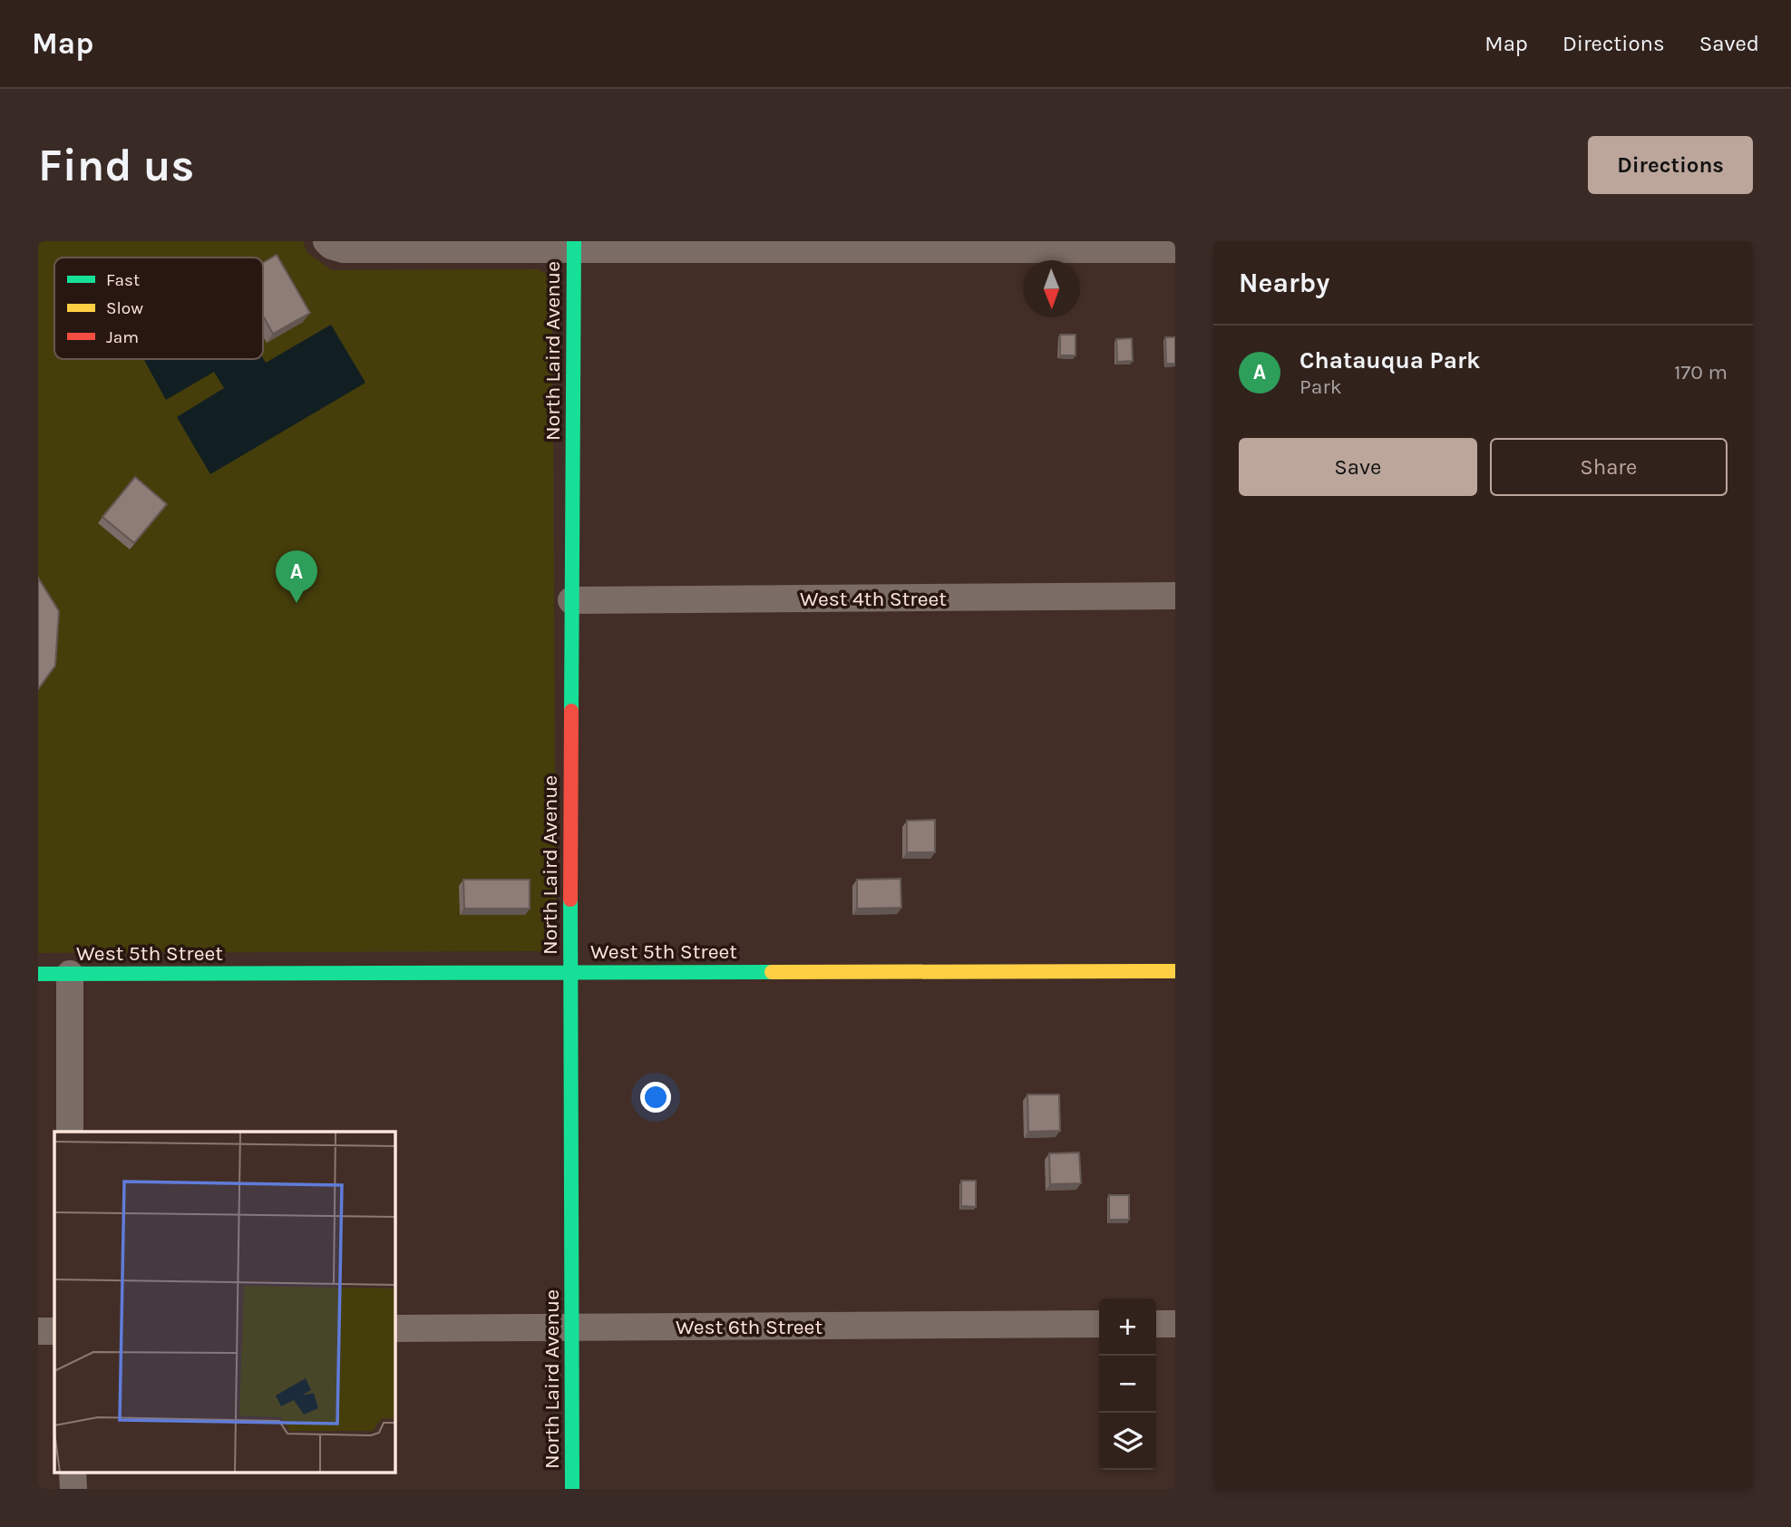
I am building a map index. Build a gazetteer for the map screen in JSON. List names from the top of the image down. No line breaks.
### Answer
{"streets":{"street":["North Laird Avenue","West 4th Street","West 5th Street","West 6th Street"]},"crossings":[["North Laird Avenue","West 4th Street"],["North Laird Avenue","West 5th Street"],["North Laird Avenue","West 6th Street"]],"legend":["Fast","Slow","Jam"],"north":"bottom","page":{"header":"Map","nav":["Map","Directions","Saved"],"buttons":["Directions",["Save","Share"]],"title":"Find us","heading":"Nearby","list":[{"mark":"A","name":"Chatauqua Park","note":"Park","value":"170 m"}],"pins":"A","map_buttons":["+","−"]}}
